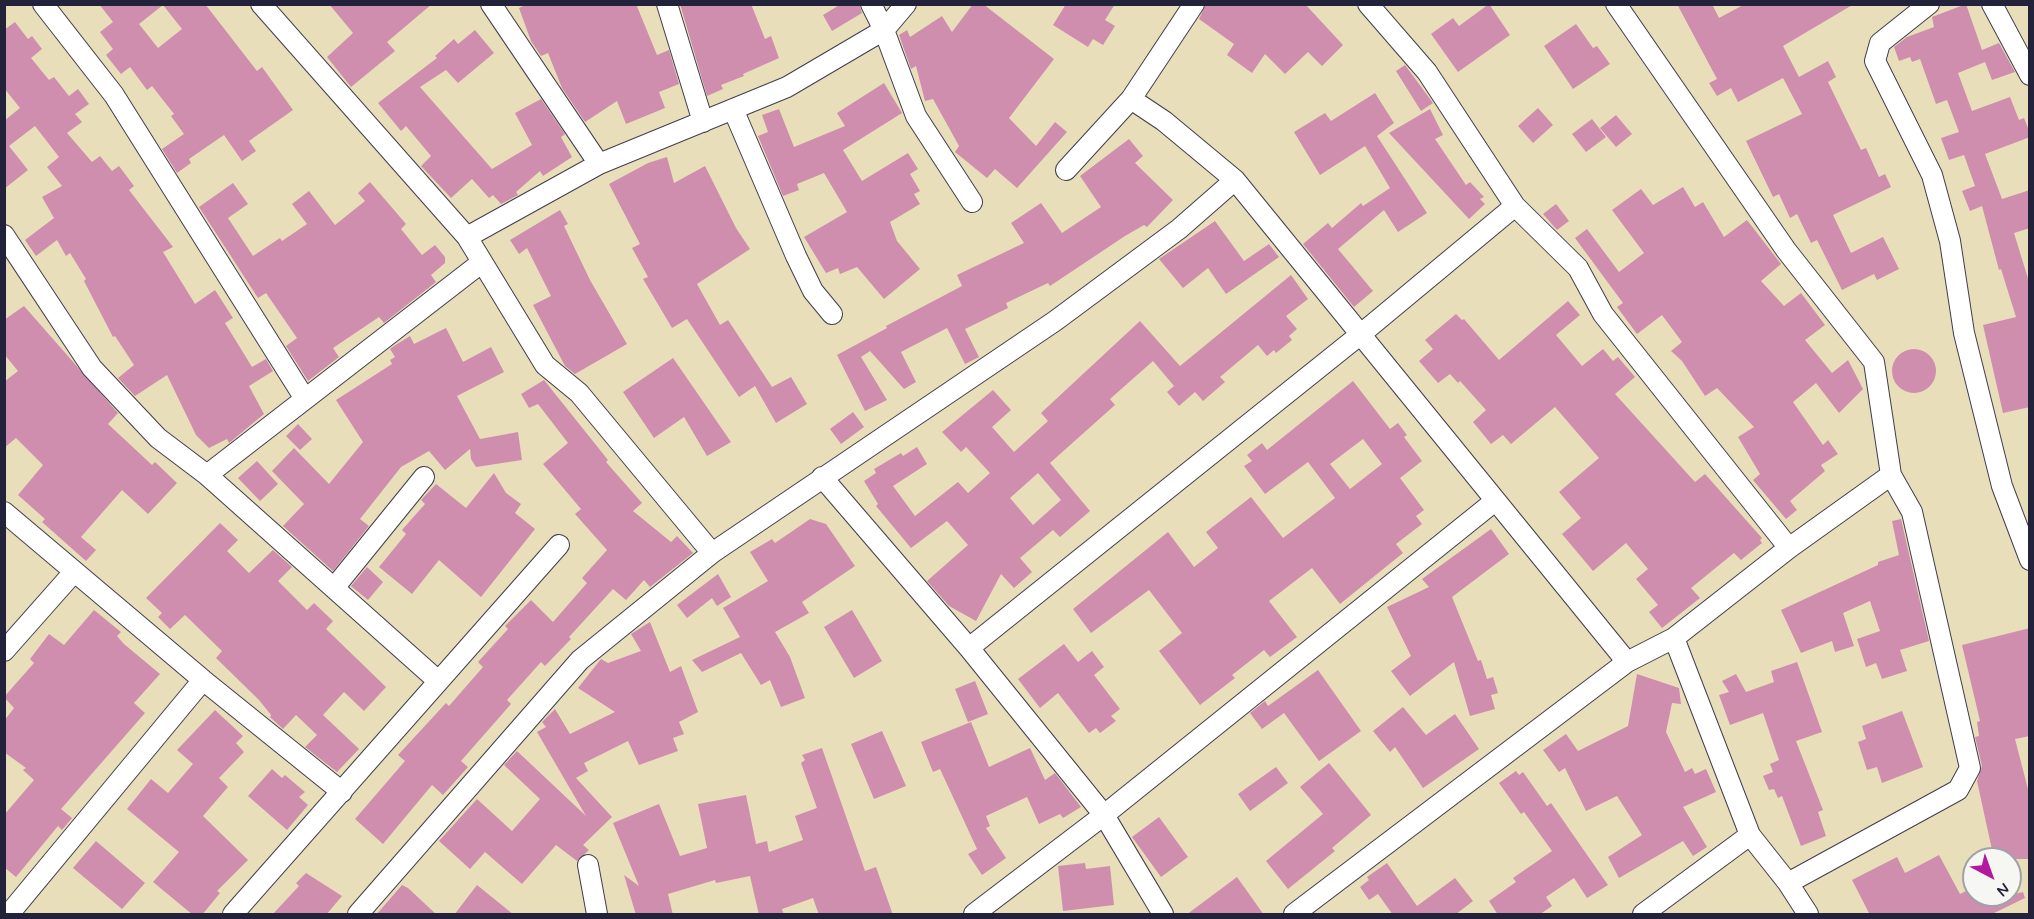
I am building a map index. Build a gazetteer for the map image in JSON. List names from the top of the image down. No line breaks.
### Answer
{"north":"bottom right"}
